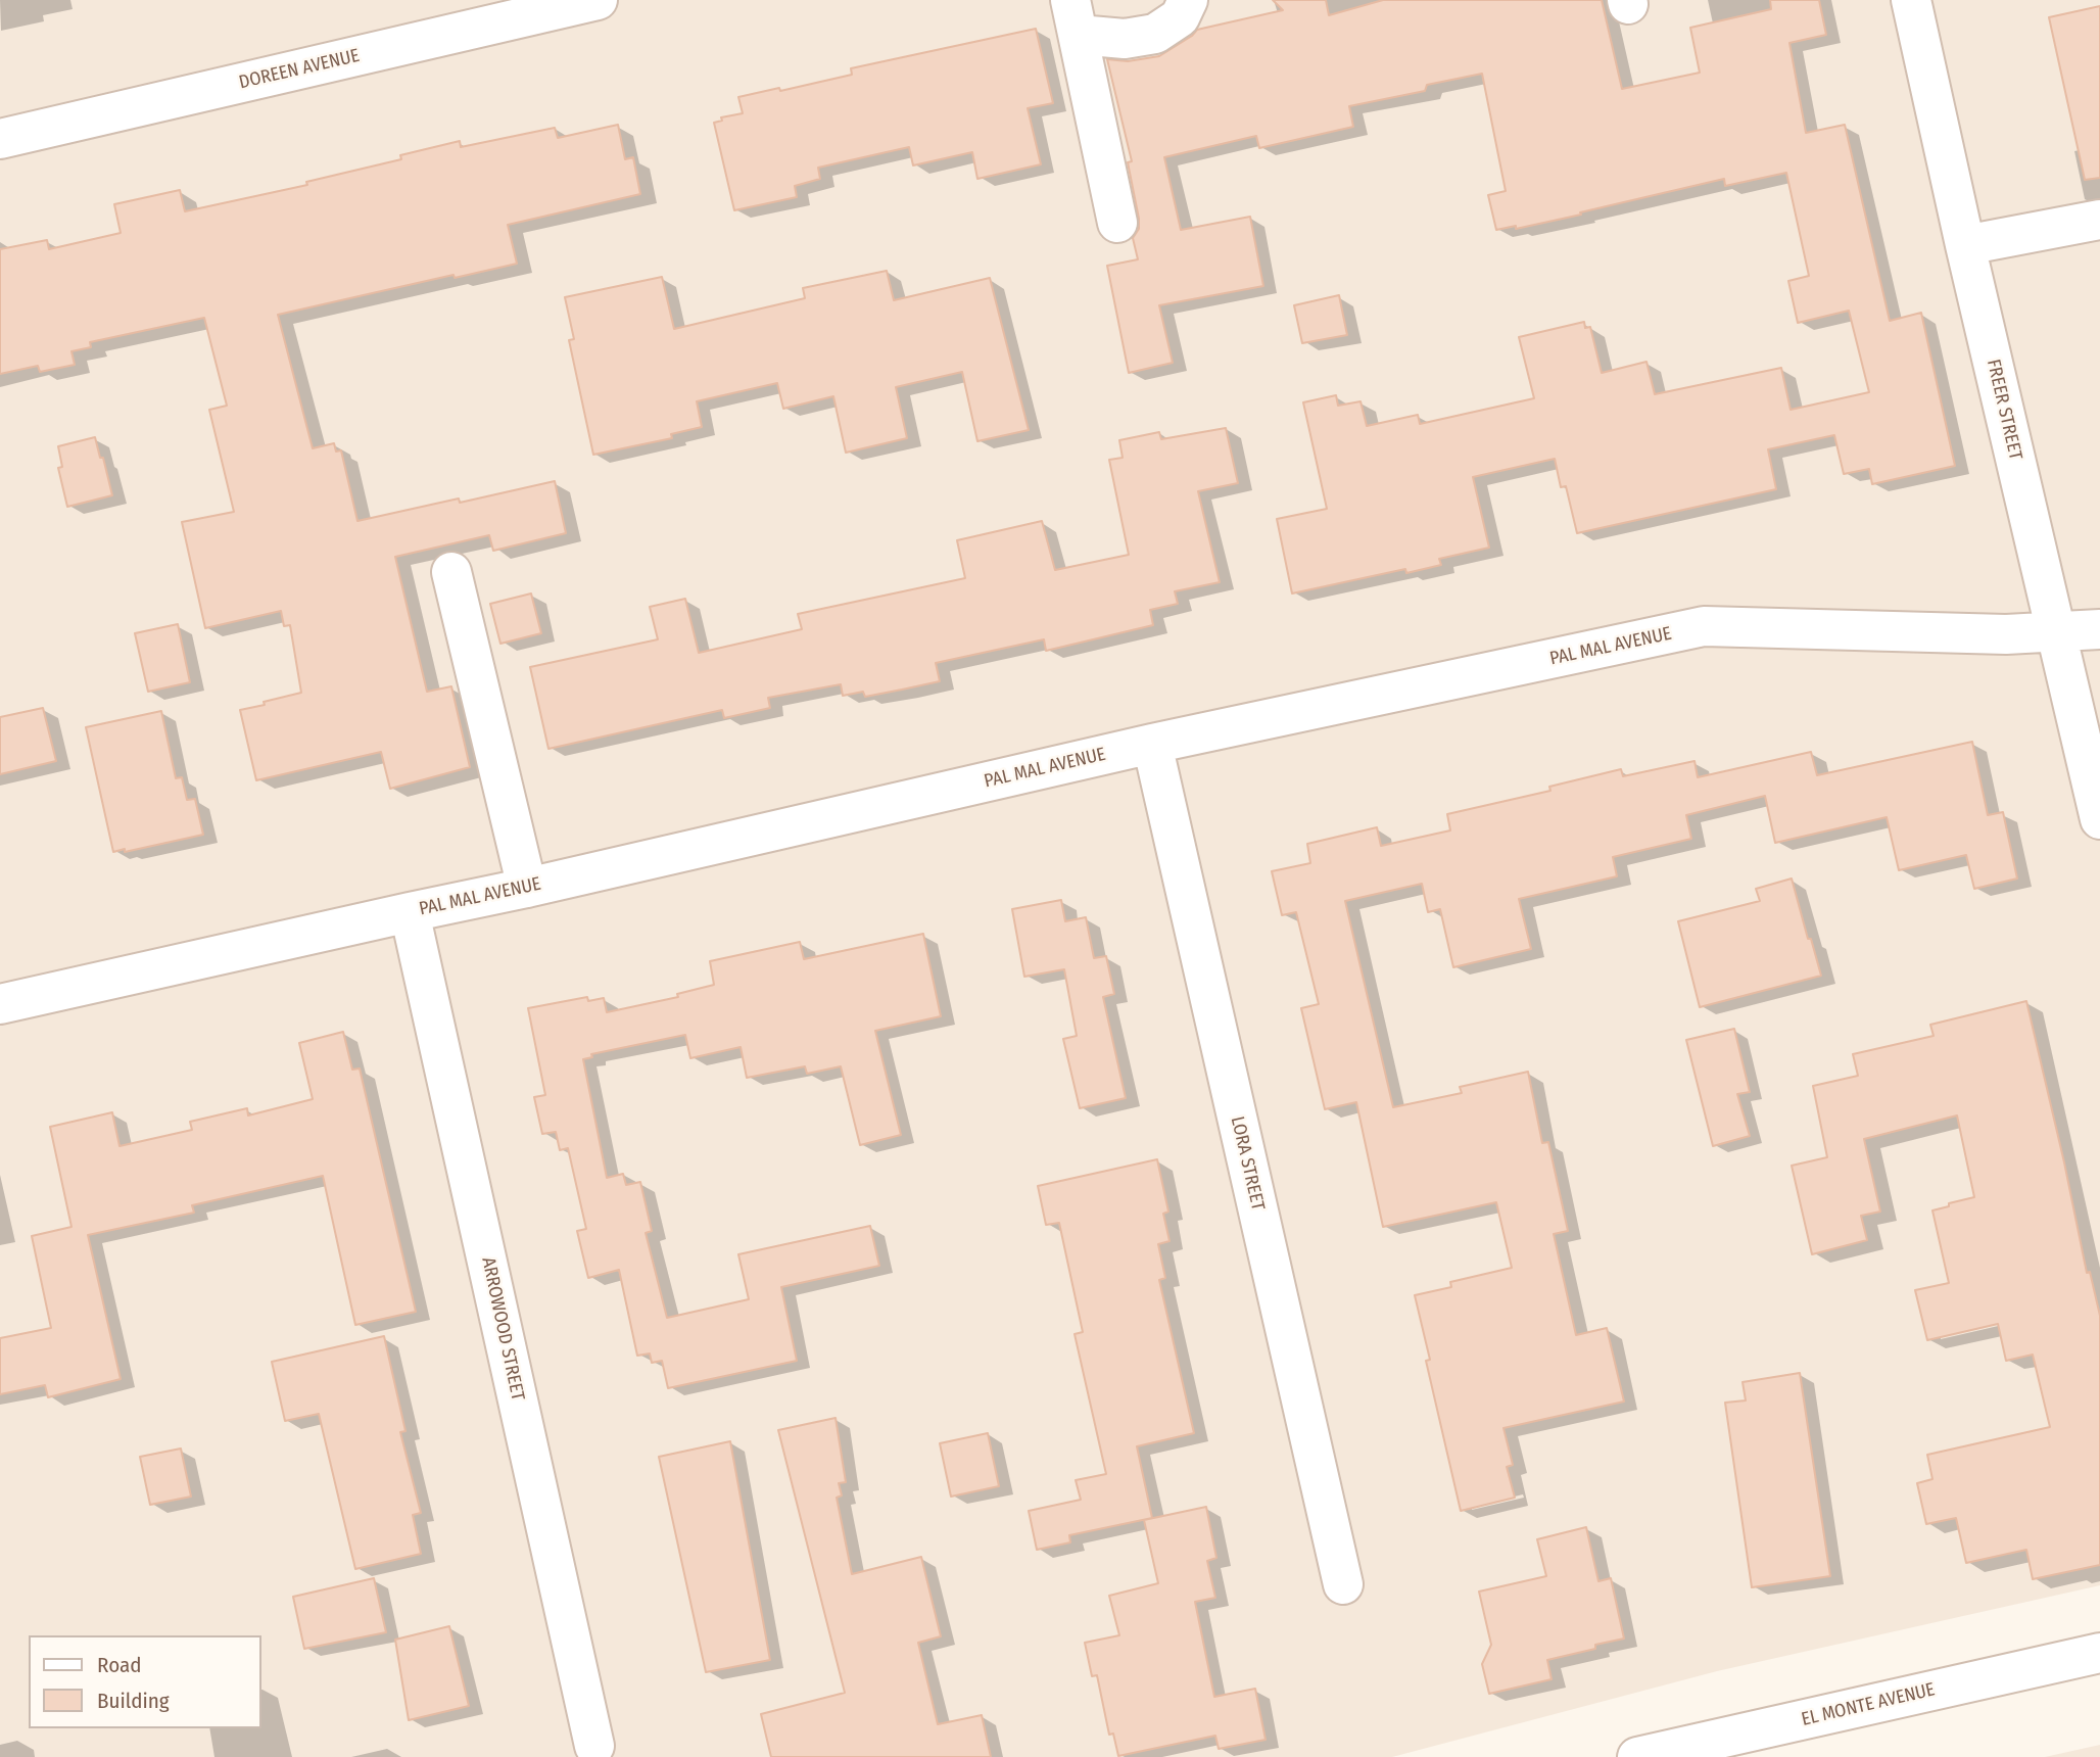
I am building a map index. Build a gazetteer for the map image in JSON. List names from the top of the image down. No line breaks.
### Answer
{"streets":{"street":["DOREEN AVENUE","FREER STREET","PAL MAL AVENUE","LORA STREET","ARROWOOD STREET","EL MONTE AVENUE"]},"crossings":[["FREER STREET","PAL MAL AVENUE"],["PAL MAL AVENUE","LORA STREET"],["PAL MAL AVENUE","ARROWOOD STREET"]],"legend":["Road","Building"]}
